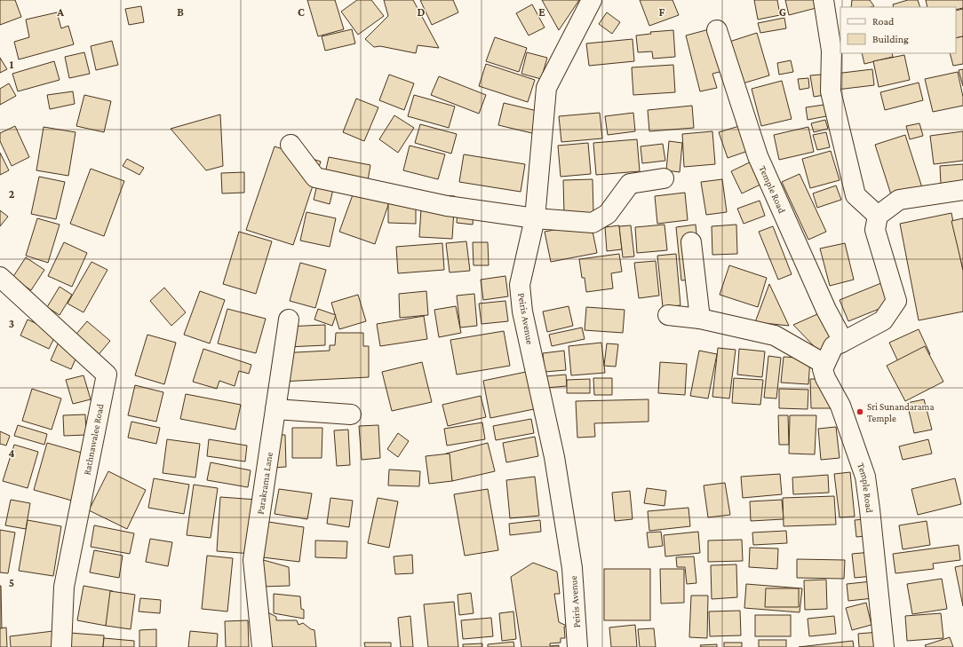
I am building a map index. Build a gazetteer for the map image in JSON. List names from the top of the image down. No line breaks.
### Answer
{"streets":{"street":["Temple Road","Peiris Avenue","Rathnawalee Road","Parakrama Lane"]},"places":["Sri Sunandarama Temple"],"legend":["Road","Building"],"grid":{"columns":["A","B","C","D","E","F","G"],"rows":["1","2","3","4","5"]}}
